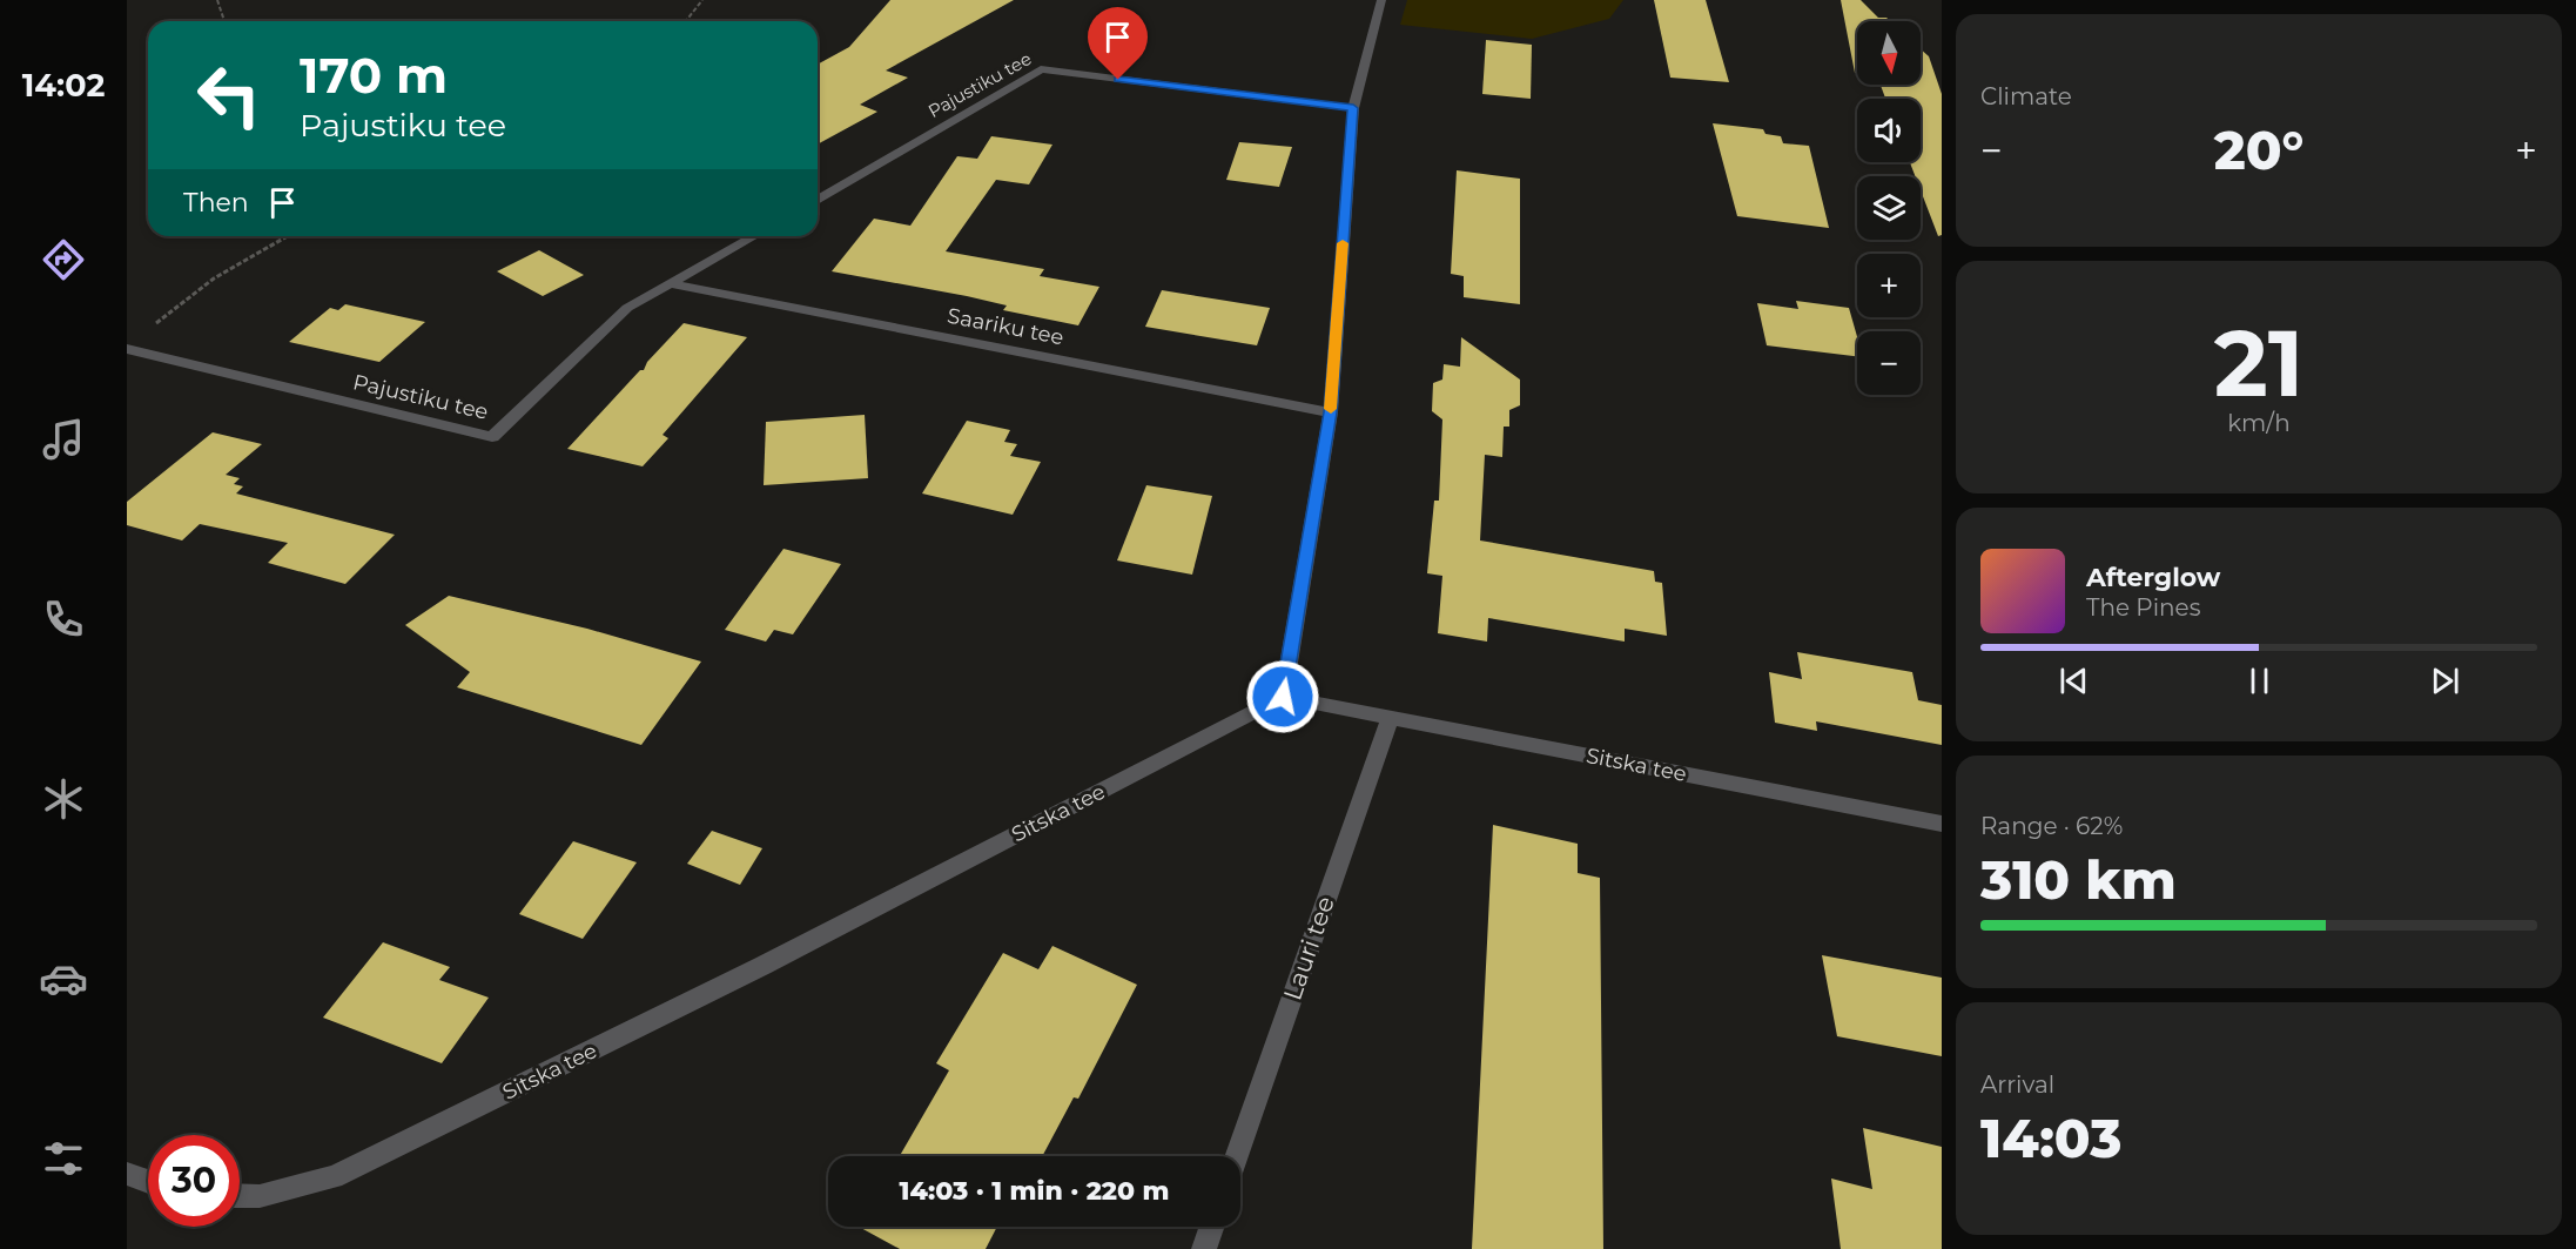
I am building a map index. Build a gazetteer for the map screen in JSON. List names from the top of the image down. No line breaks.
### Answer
{"streets":{"street":["Pajustiku tee","Saariku tee","Sitska tee","Lauri tee"]},"crossings":[["Pajustiku tee","Saariku tee"],["Sitska tee","Lauri tee"]],"north":"bottom","page":{"tabs":"14:02","tile":["Climate",["21","km/h"],["Range · 62%","310 km"],["Arrival","14:03"]],"map_buttons":["+","−"],"turn":["170 m","Pajustiku tee"],"heat":["−","20°","+"],"then":"Then","song":["Afterglow","The Pines"],"limit":"30","trip":"14:03 · 1 min · 220 m"}}
